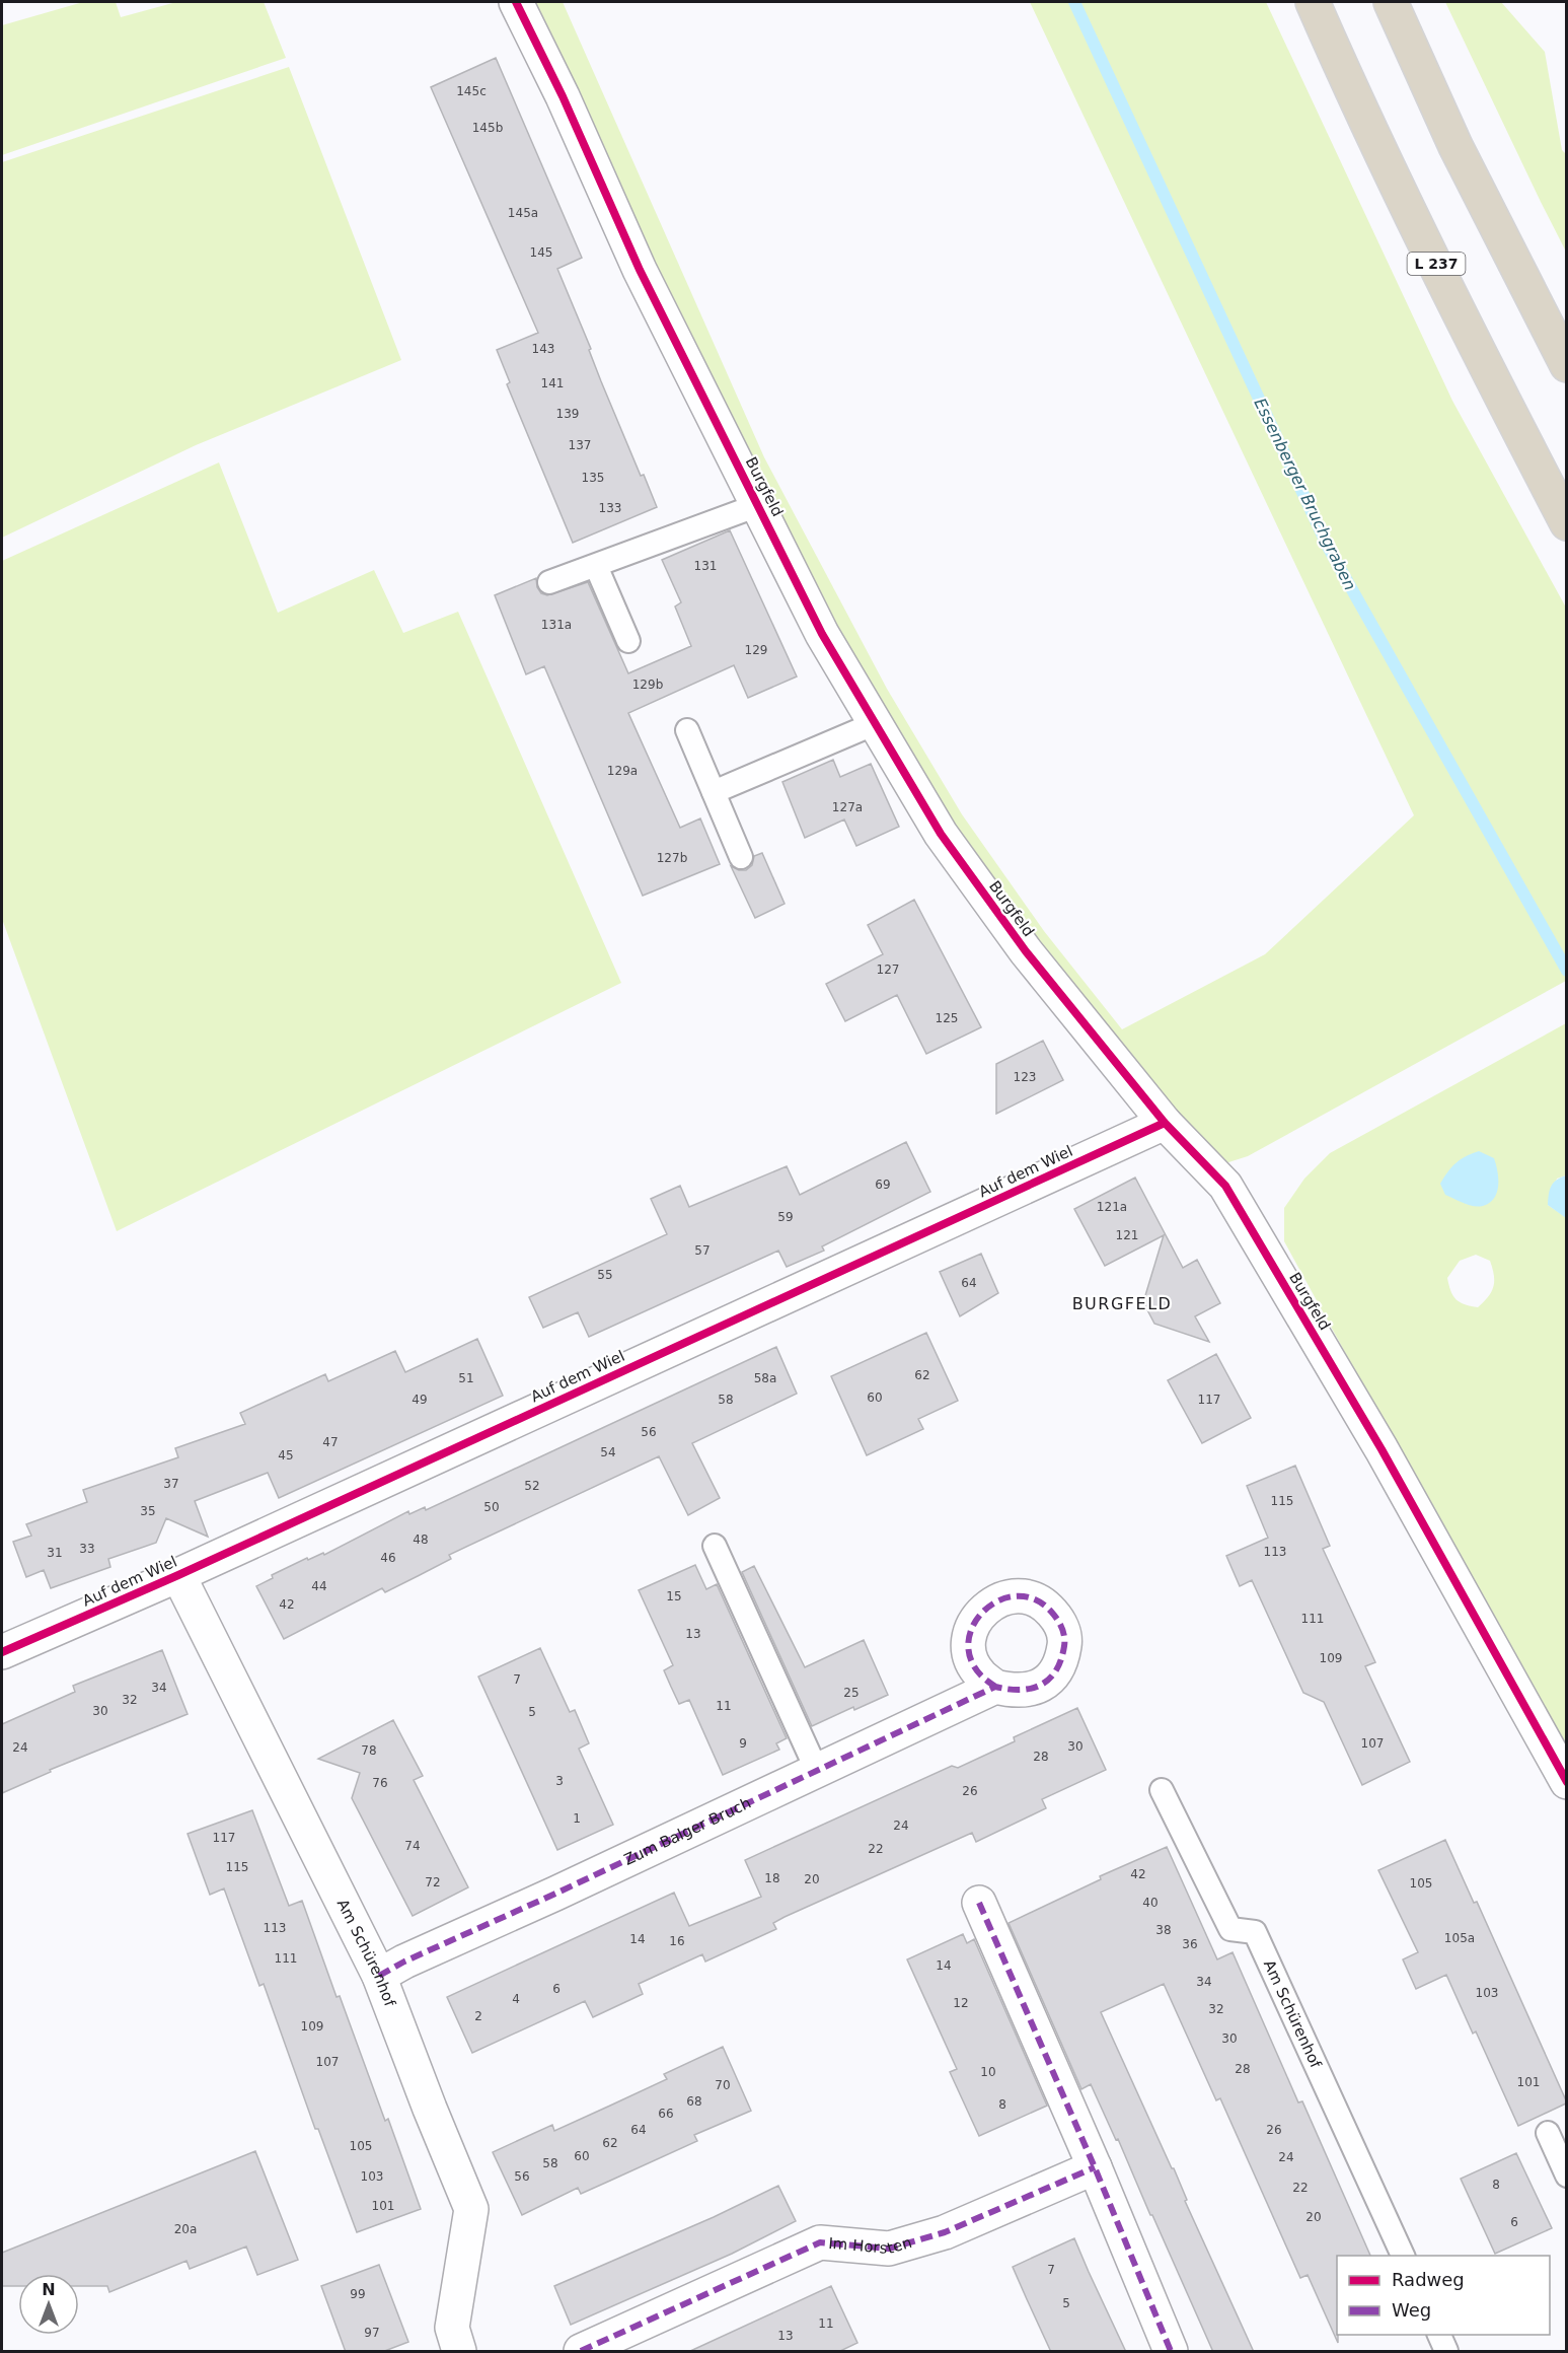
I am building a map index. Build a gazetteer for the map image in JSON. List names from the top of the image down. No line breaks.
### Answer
{"streets":{"highway":["L 237"],"street":["Burgfeld","Auf dem Wiel","Zum Balger Bruch","Am Schürenhof","Im Horsten"]},"crossings":[["Burgfeld","Auf dem Wiel"],["Auf dem Wiel","Am Schürenhof"],["Zum Balger Bruch","Am Schürenhof"]],"districts":["BURGFELD"],"water":["Essenberger Bruchgraben"],"house_numbers":["145c","145b","145a","145","143","141","139","137","135","133","131","131a","129","129b","129a","127a","127b","127","125","123","69","121a","59","121","57","55","64","62","51","58a","60","49","58","117","56","47","54","45","37","52","115","50","35","48","33","113","31","46","44","15","42","111","13","109","7","34","25","32","11","30","5","9","107","30","24","78","28","3","76","26","1","24","117","74","22","115","42","18","20","72","105","40","113","38","105a","14","16","36","111","14","34","6","103","4","12","32","2","109","30","107","28","10","101","70","68","8","66","64","26","62","105","60","24","58","103","56","8","22","101","20","6","20a","7","99","5","11","97","13"],"legend":["Radweg","Weg"],"north":"top"}
